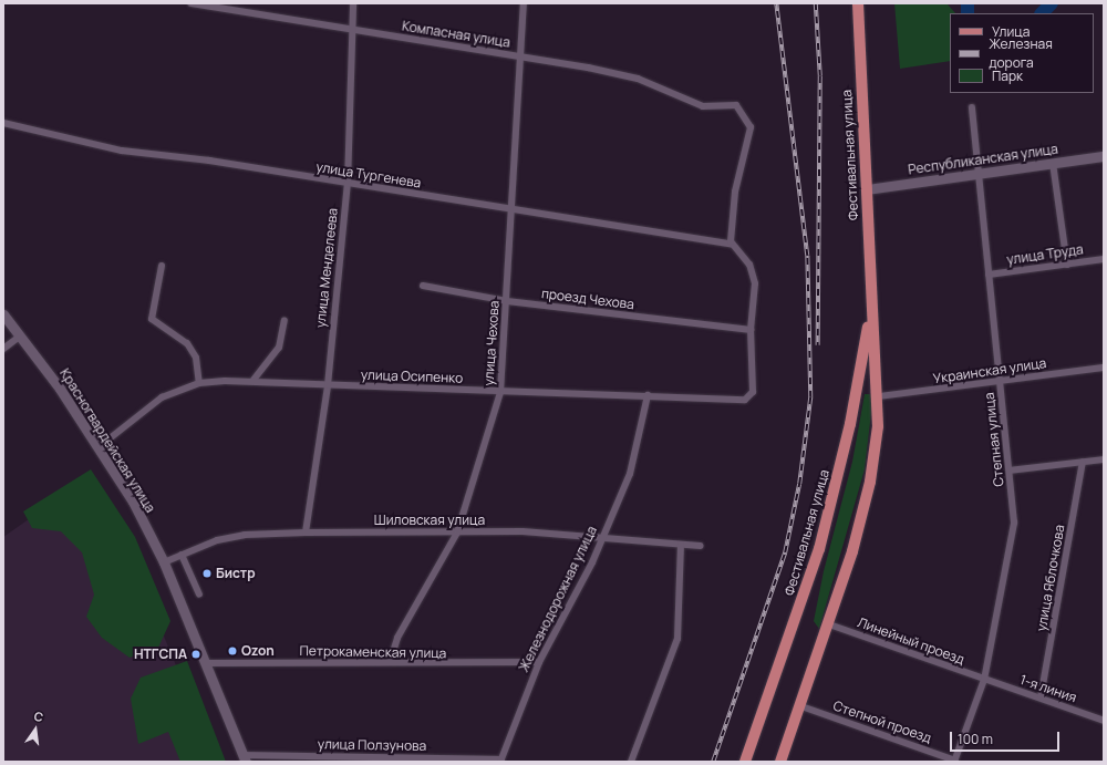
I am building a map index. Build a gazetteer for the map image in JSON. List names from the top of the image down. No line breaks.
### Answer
{"streets":{"main road":["Фестивальная улица","Республиканская улица","Красногвардейская улица"],"street":["Компасная улица","улица Тургенева","улица Труда","улица Менделеева","проезд Чехова","улица Чехова","Украинская улица","улица Осипенко","Степная улица","Шиловская улица","улица Яблочкова","Железнодорожная улица","Линейный проезд","Петрокаменская улица","1-я линия","Степной проезд","улица Ползунова"]},"crossings":[["Компасная улица","улица Тургенева"],["Компасная улица","улица Менделеева"],["Компасная улица","улица Чехова"],["Фестивальная улица","Республиканская улица"],["Фестивальная улица","Украинская улица"],["Фестивальная улица","Линейный проезд"],["Фестивальная улица","Степной проезд"],["Республиканская улица","Степная улица"],["улица Тургенева","улица Менделеева"],["улица Тургенева","улица Чехова"],["улица Труда","Степная улица"],["улица Менделеева","улица Осипенко"],["улица Менделеева","Шиловская улица"],["проезд Чехова","улица Чехова"],["проезд Чехова","улица Осипенко"],["улица Чехова","улица Осипенко"],["улица Чехова","Шиловская улица"],["улица Чехова","Петрокаменская улица"],["Украинская улица","Степная улица"],["улица Осипенко","Красногвардейская улица"],["улица Осипенко","Железнодорожная улица"],["Степная улица","Линейный проезд"],["Степная улица","1-я линия"],["Степная улица","Степной проезд"],["Красногвардейская улица","Шиловская улица"],["Красногвардейская улица","Петрокаменская улица"],["Красногвардейская улица","улица Ползунова"],["Шиловская улица","Железнодорожная улица"],["улица Яблочкова","1-я линия"],["Железнодорожная улица","Петрокаменская улица"],["Железнодорожная улица","улица Ползунова"],["Линейный проезд","1-я линия"]],"places":["Бистр","Ozon","НТГСПА"],"legend":["Улица","Железная дорога","Парк"],"scale_bar":"100 m","north":"top"}
